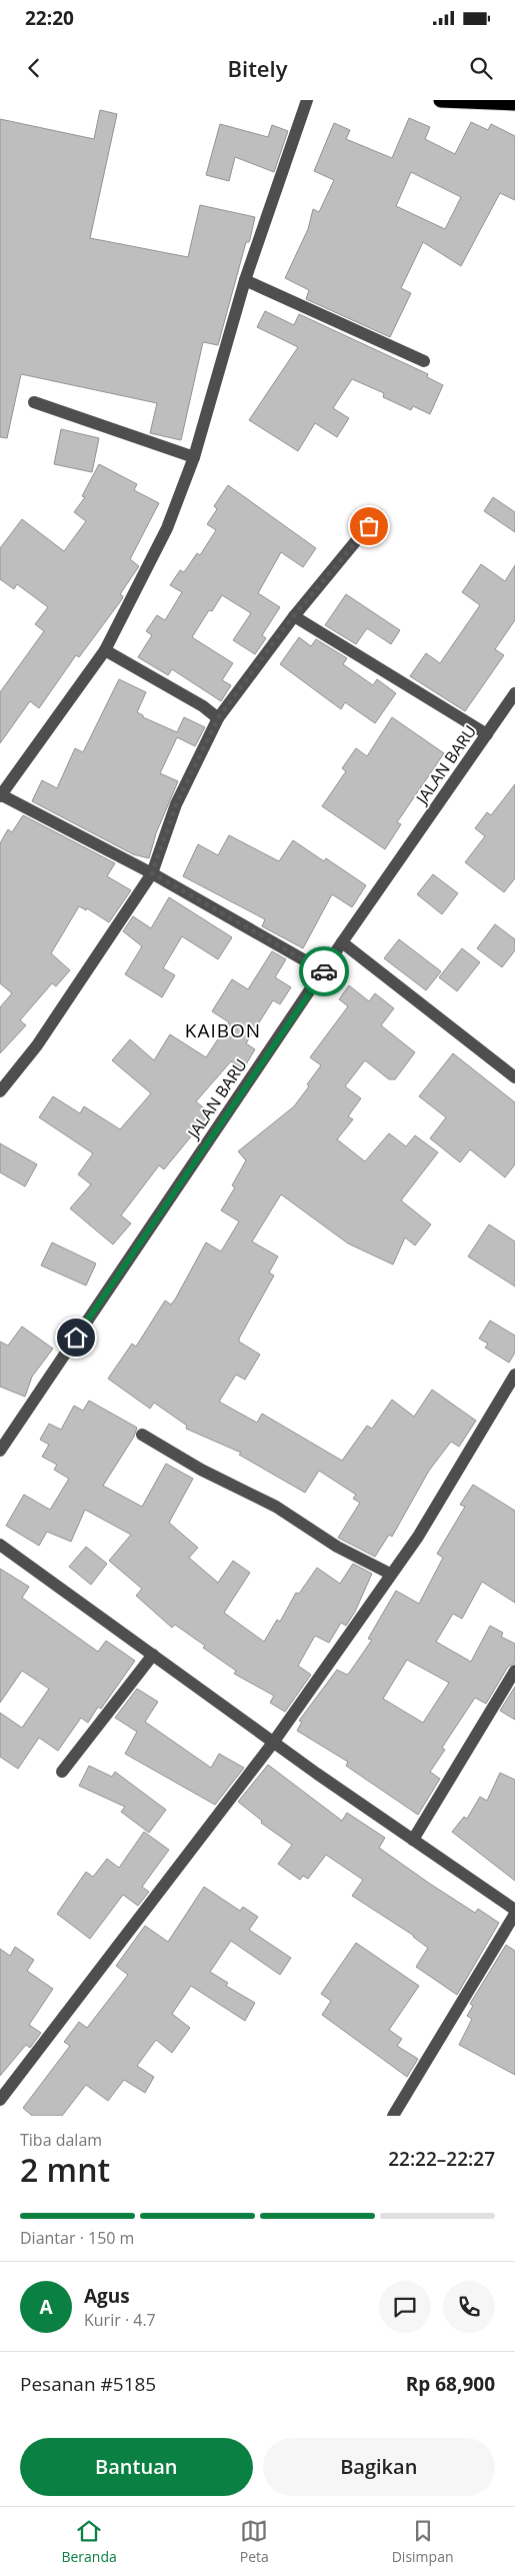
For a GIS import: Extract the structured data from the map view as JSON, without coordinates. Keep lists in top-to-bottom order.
{
  "streets": {
    "street": ["JALAN BARU"]
  },
  "districts": ["KAIBON"],
  "page": {
    "status": "22:20",
    "header": "Bitely",
    "heading": ["2 mnt", "Tiba dalam", "22:22–22:27"],
    "panel": [
      "Agus",
      "Kurir · 4.7",
      "Pesanan #5185",
      "Rp 68,900"
    ],
    "bar": "Diantar · 150 m",
    "round": "A",
    "buttons": ["Bantuan", "Bagikan"],
    "tabs": ["Beranda", "Peta", "Disimpan"]
  }
}
